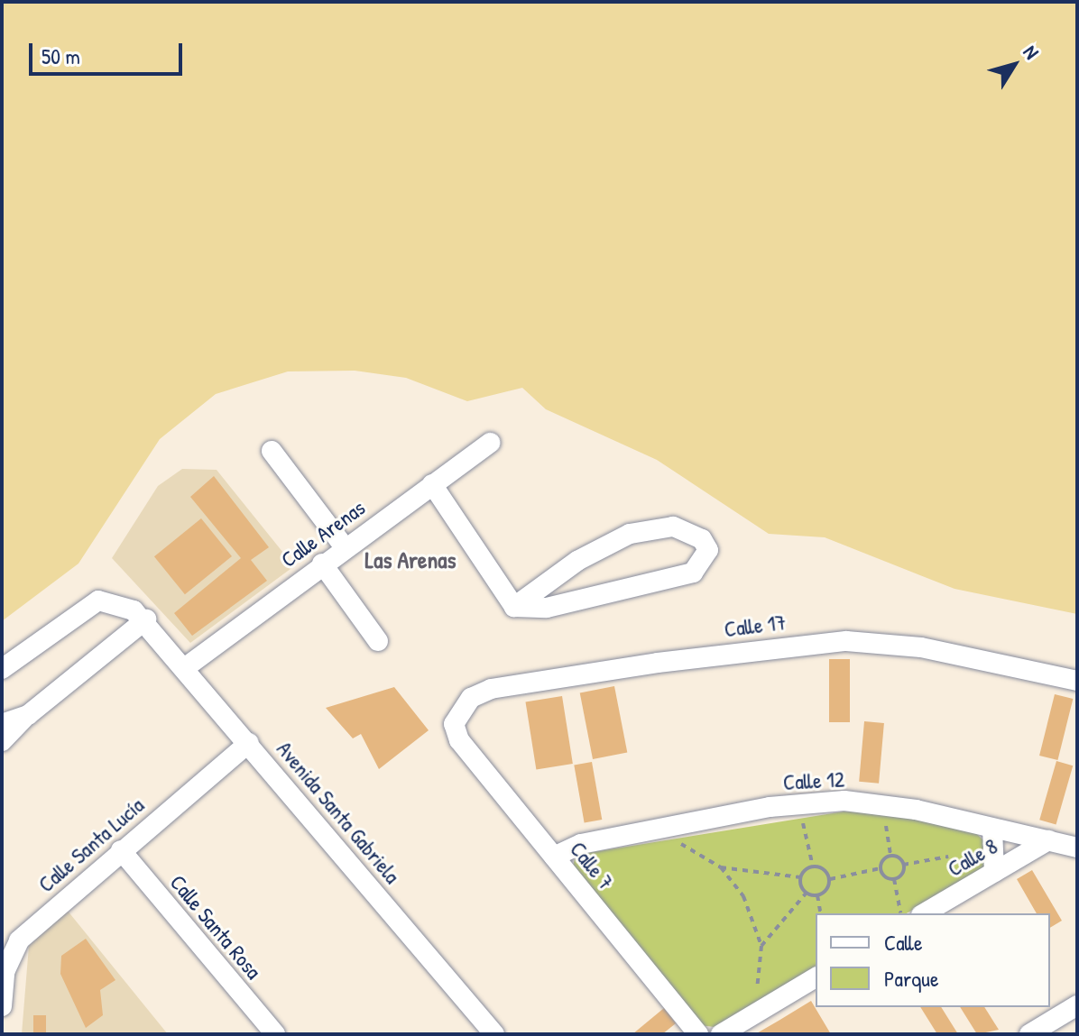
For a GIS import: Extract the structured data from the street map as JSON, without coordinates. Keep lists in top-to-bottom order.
{
  "streets": {
    "street": [
      "Calle Arenas",
      "Calle 17",
      "Calle 12",
      "Avenida Santa Gabriela",
      "Calle Santa Lucía",
      "Calle 8",
      "Calle 7",
      "Calle Santa Rosa"
    ]
  },
  "crossings": [
    ["Calle Arenas", "Avenida Santa Gabriela"],
    ["Calle 17", "Calle 7"],
    ["Calle 12", "Calle 8"],
    ["Calle 12", "Calle 7"],
    ["Avenida Santa Gabriela", "Calle Santa Lucía"],
    ["Calle Santa Lucía", "Calle Santa Rosa"]
  ],
  "districts": ["Las Arenas"],
  "legend": ["Calle", "Parque"],
  "scale_bar": "50 m",
  "north": "top right"
}
